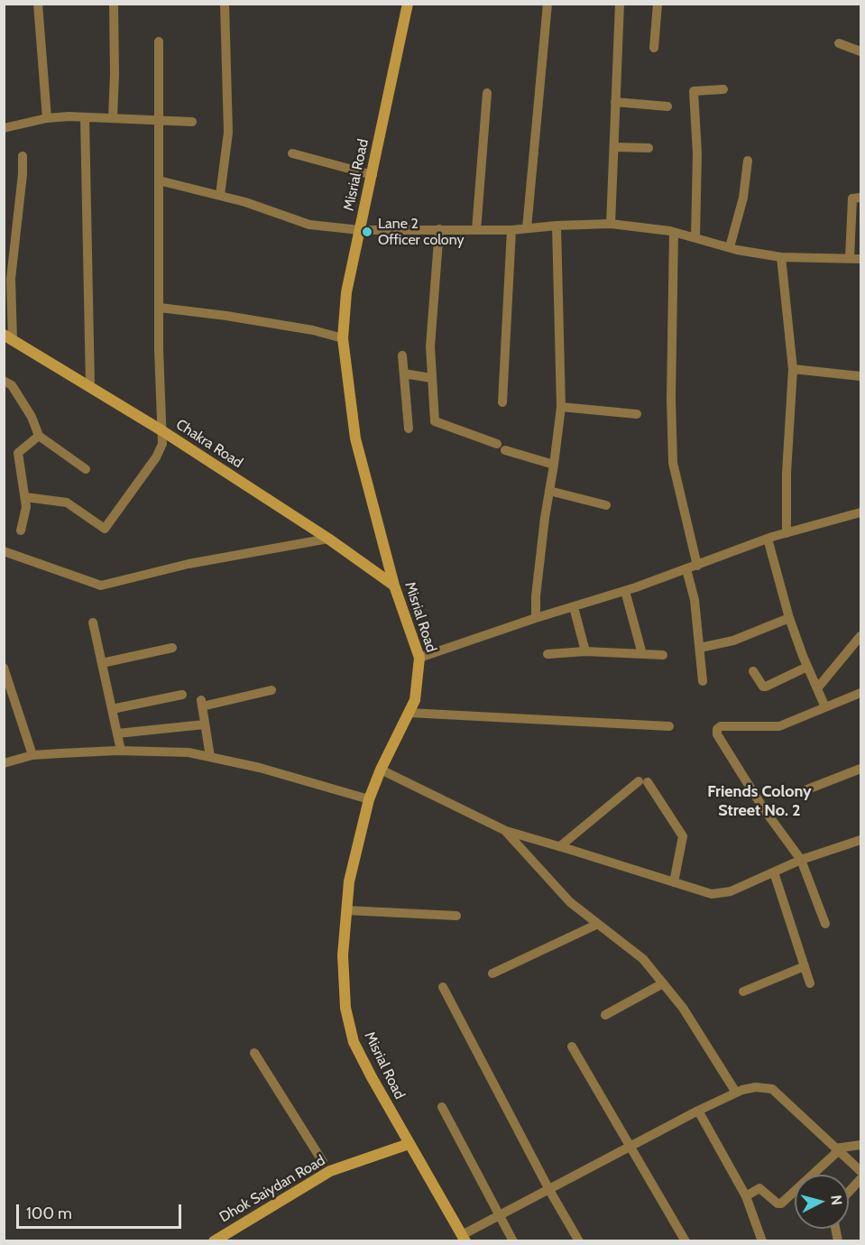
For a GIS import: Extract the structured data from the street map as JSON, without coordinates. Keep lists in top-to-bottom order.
{
  "streets": {
    "main road": ["Misrial Road", "Chakra Road", "Dhok Saiydan Road"]
  },
  "crossings": [
    ["Misrial Road", "Chakra Road"],
    ["Misrial Road", "Dhok Saiydan Road"]
  ],
  "districts": ["Friends Colony Street No. 2"],
  "places": ["Lane 2 Officer colony"],
  "scale_bar": "100 m",
  "north": "right"
}
